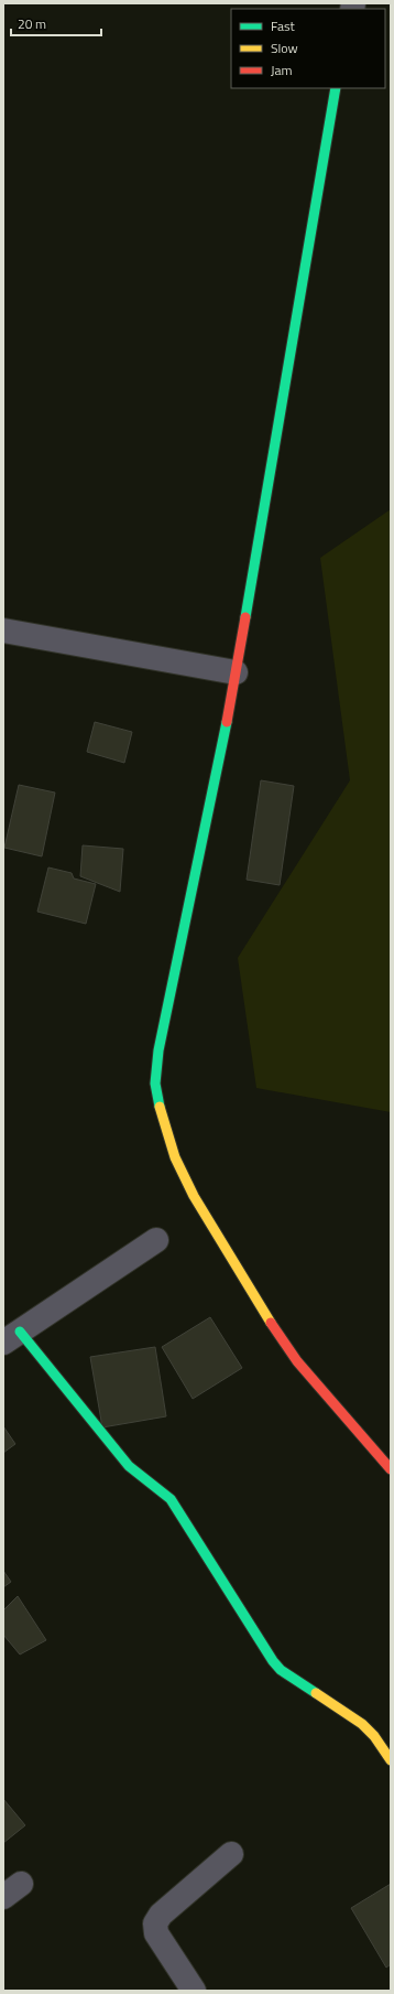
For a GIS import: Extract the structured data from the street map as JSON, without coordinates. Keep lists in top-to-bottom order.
{
  "legend": ["Fast", "Slow", "Jam"],
  "scale_bar": "20 m"
}
